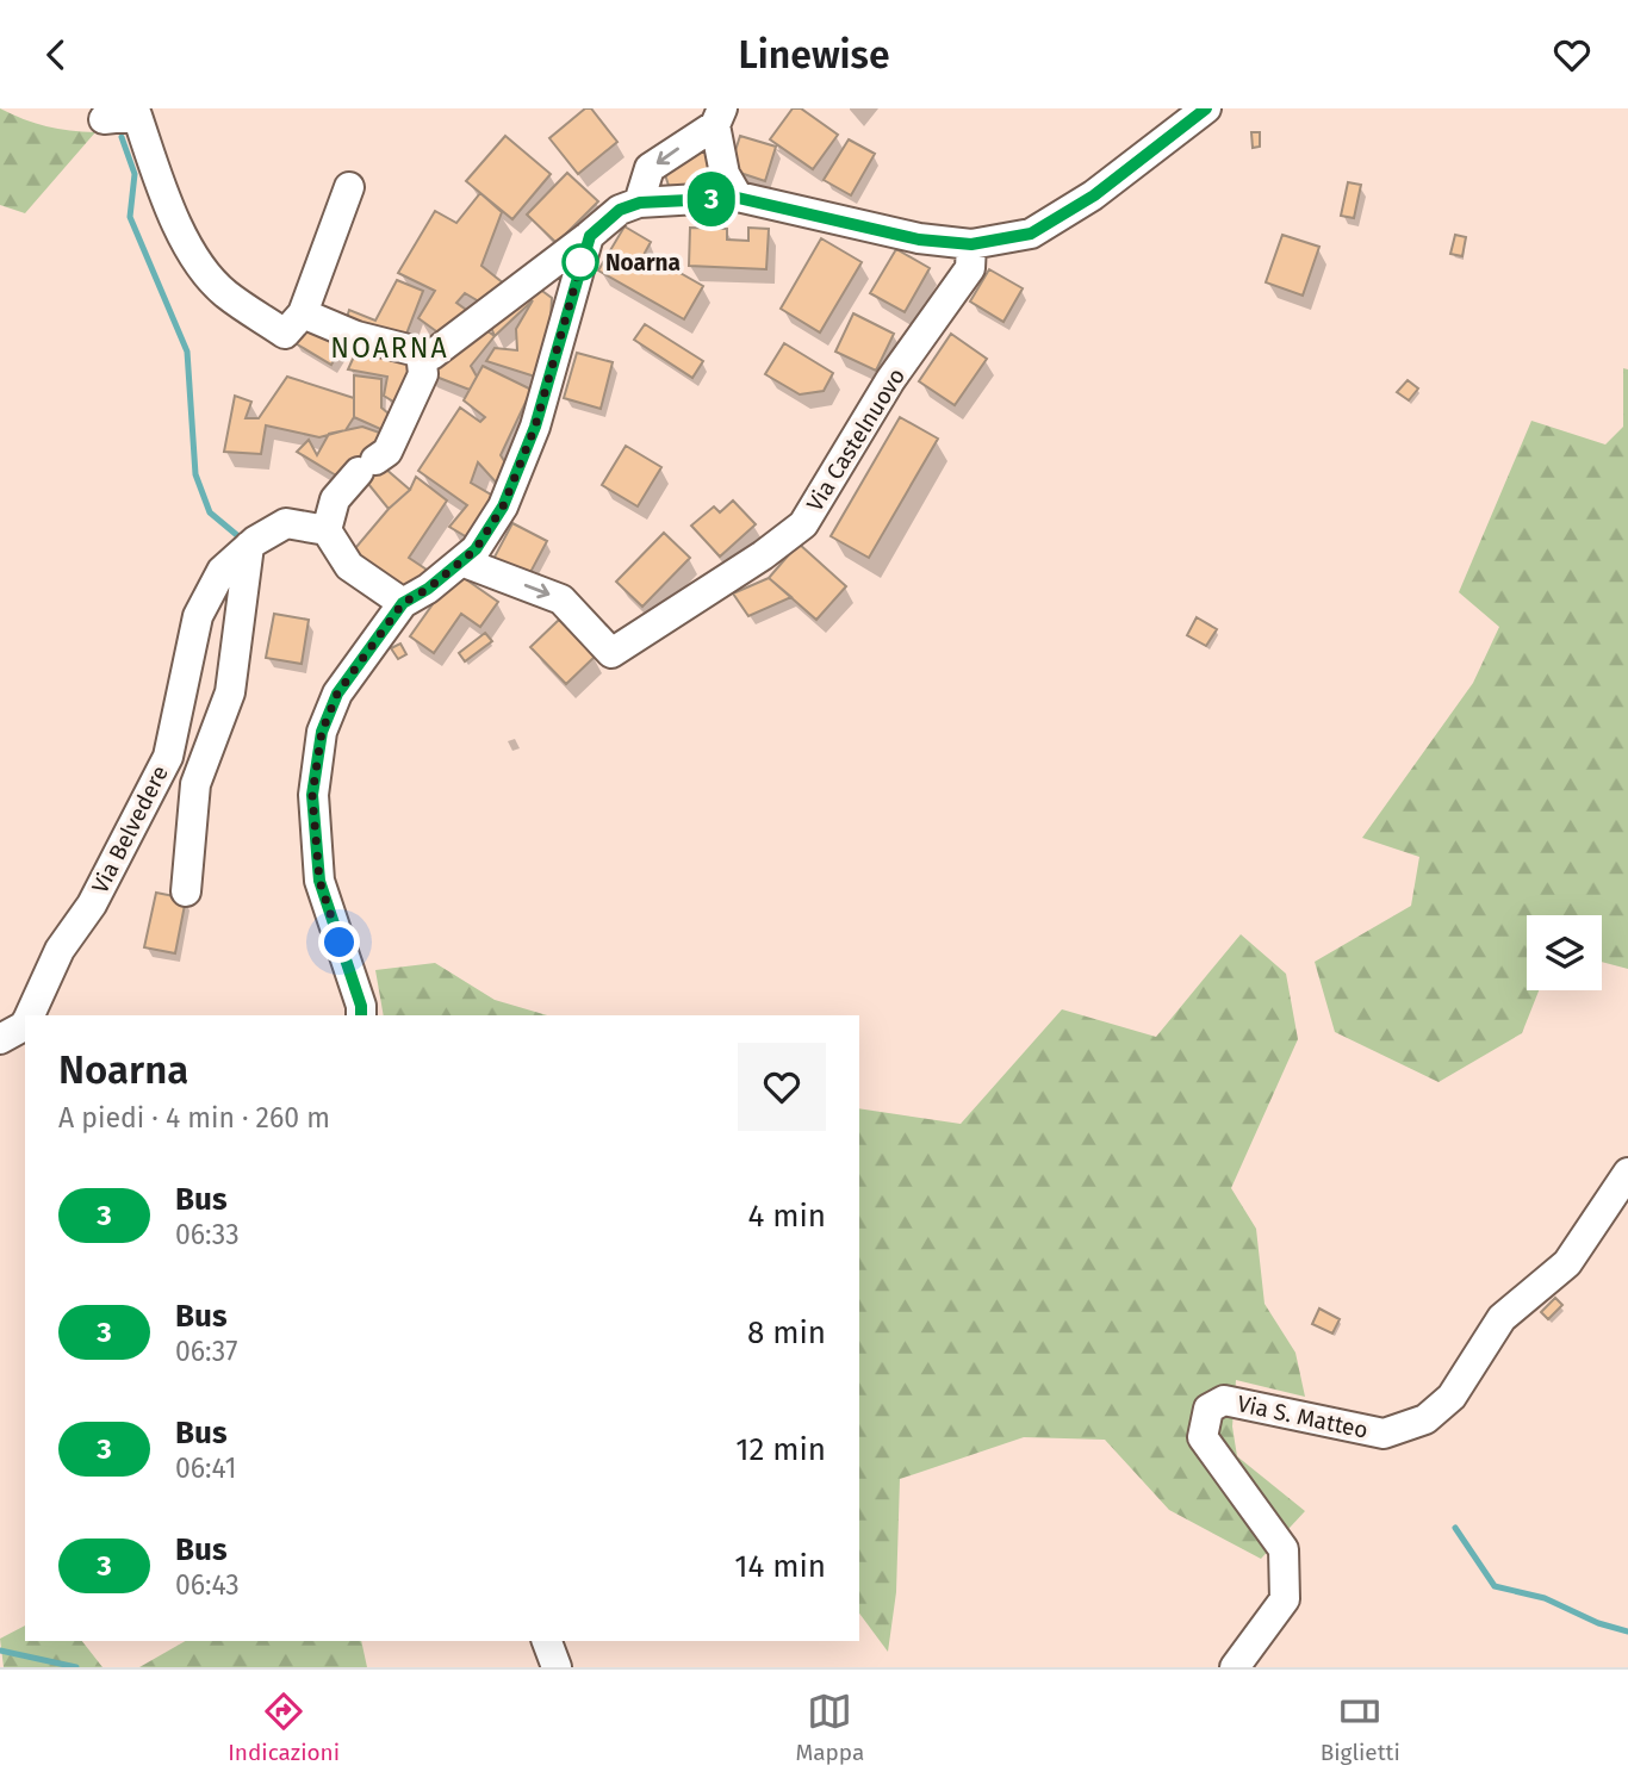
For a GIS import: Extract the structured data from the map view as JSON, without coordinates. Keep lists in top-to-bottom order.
{
  "streets": {
    "street": ["Via Castelnuovo", "Via Belvedere", "Via S. Matteo"]
  },
  "one_way": ["Via Castelnuovo"],
  "districts": ["NOARNA"],
  "places": ["Noarna"],
  "lines": ["bus line 3"],
  "page": {
    "header": "Linewise",
    "on_map": "3",
    "heading": ["Noarna", "A piedi · 4 min · 260 m"],
    "list": [
      {
        "mark": "3",
        "name": "Bus",
        "note": "06:33",
        "value": "4 min"
      },
      {
        "mark": "3",
        "name": "Bus",
        "note": "06:37",
        "value": "8 min"
      },
      {
        "mark": "3",
        "name": "Bus",
        "note": "06:41",
        "value": "12 min"
      },
      {
        "mark": "3",
        "name": "Bus",
        "note": "06:43",
        "value": "14 min"
      }
    ],
    "tabs": ["Indicazioni", "Mappa", "Biglietti"]
  }
}
